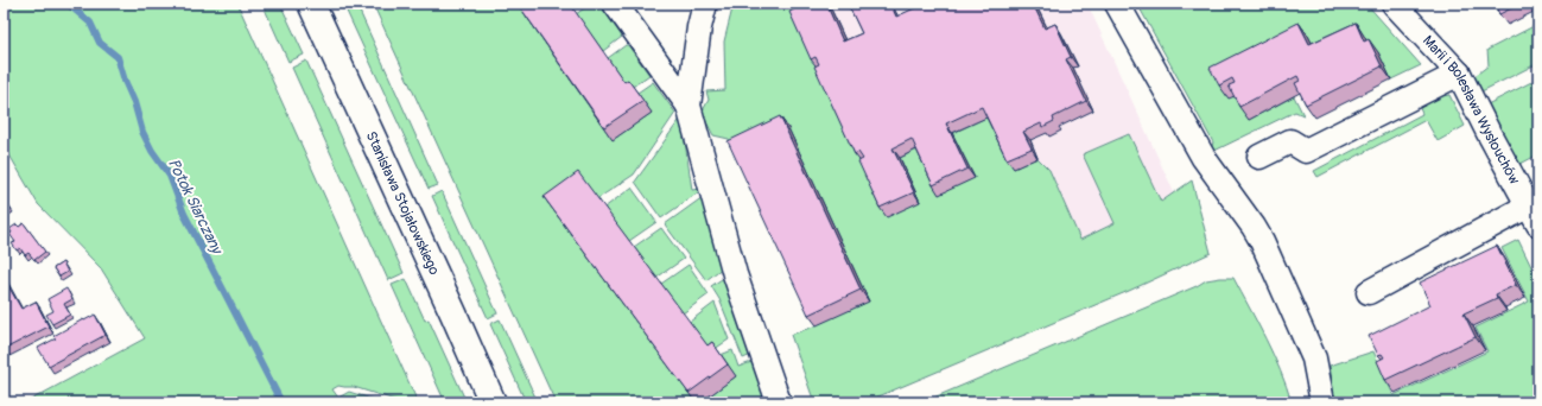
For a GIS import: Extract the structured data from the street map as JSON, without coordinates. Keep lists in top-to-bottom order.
{
  "streets": {
    "street": ["Marii i Bolesława Wysłouchów", "Stanisława Stojałowskiego"]
  },
  "water": ["Potok Siarczany"]
}
